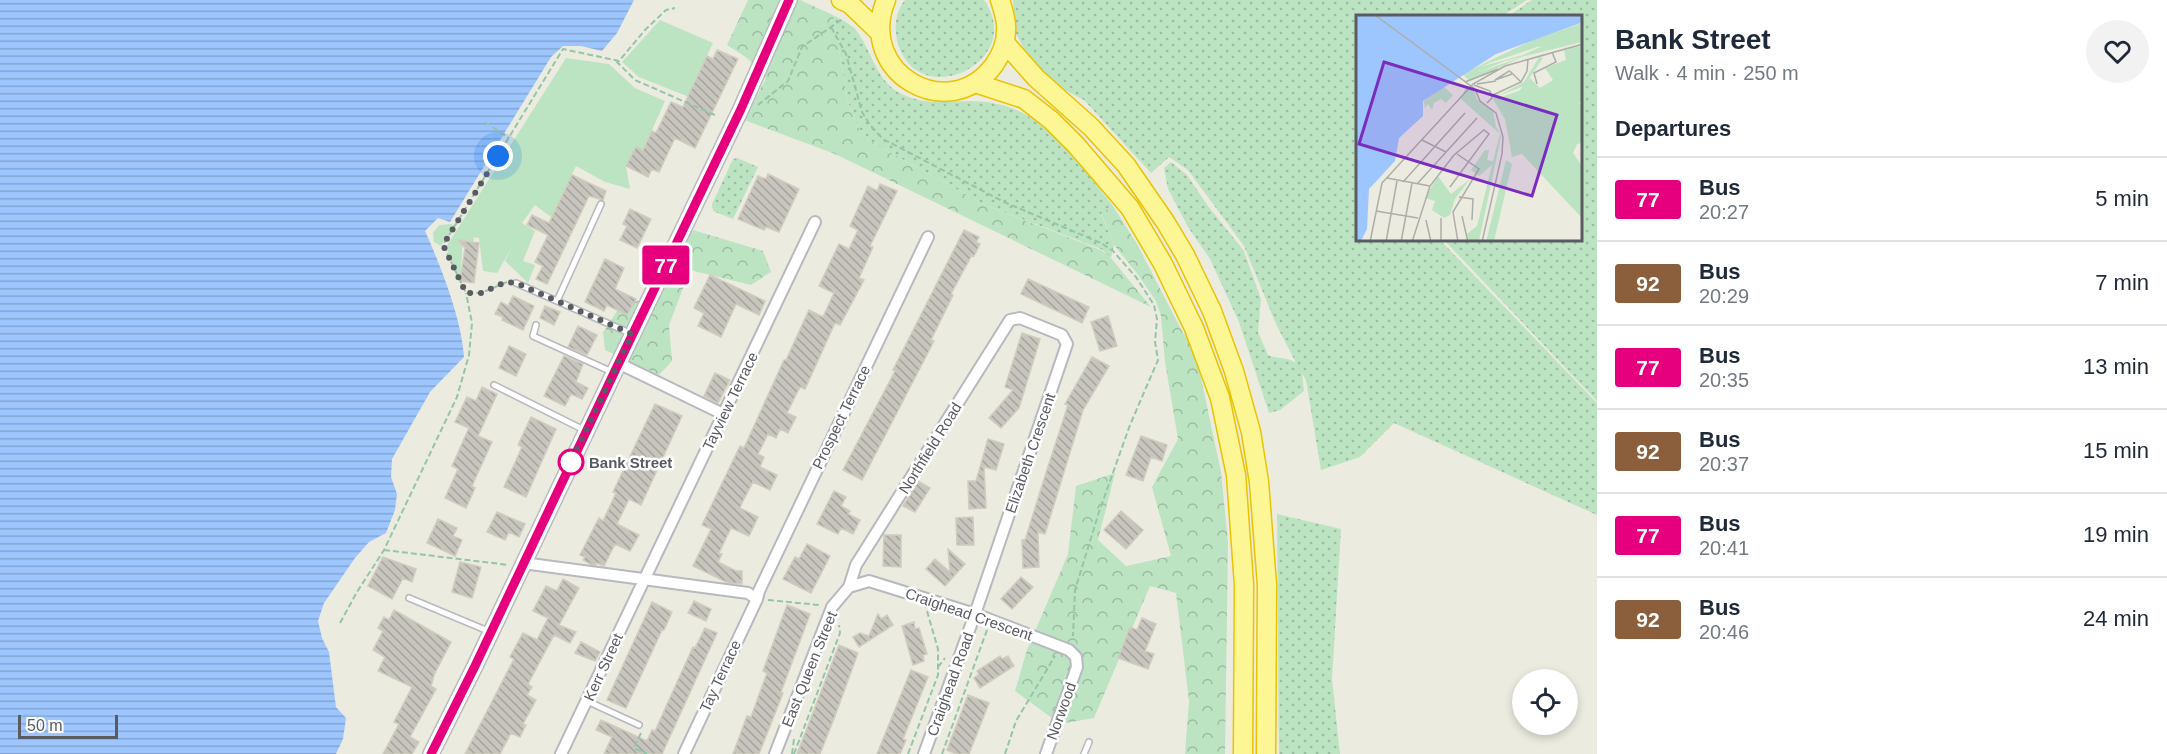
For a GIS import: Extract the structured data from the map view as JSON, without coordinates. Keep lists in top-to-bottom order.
{
  "streets": {
    "street": [
      "Tayview Terrace",
      "Prospect Terrace",
      "Northfield Road",
      "Elizabeth Crescent",
      "Craighead Crescent",
      "Kerr Street",
      "East Queen Street",
      "Tay Terrace",
      "Craighead Road",
      "Norwood"
    ]
  },
  "crossings": [
    ["Tayview Terrace", "Kerr Street"],
    ["Prospect Terrace", "Tay Terrace"],
    ["Northfield Road", "Elizabeth Crescent"],
    ["Northfield Road", "Craighead Crescent"],
    ["Northfield Road", "East Queen Street"],
    ["Elizabeth Crescent", "Craighead Crescent"],
    ["Elizabeth Crescent", "Craighead Road"],
    ["Craighead Crescent", "East Queen Street"],
    ["Craighead Crescent", "Craighead Road"],
    ["Craighead Crescent", "Norwood"]
  ],
  "places": ["Bank Street"],
  "lines": ["bus line 77"],
  "scale_bar": "50 m",
  "page": {
    "on_map": "77",
    "heading": [
      ["Bank Street", "Walk · 4 min · 250 m"],
      "Departures"
    ],
    "list": [
      {
        "mark": "77",
        "name": "Bus",
        "note": "20:27",
        "value": "5 min"
      },
      {
        "mark": "92",
        "name": "Bus",
        "note": "20:29",
        "value": "7 min"
      },
      {
        "mark": "77",
        "name": "Bus",
        "note": "20:35",
        "value": "13 min"
      },
      {
        "mark": "92",
        "name": "Bus",
        "note": "20:37",
        "value": "15 min"
      },
      {
        "mark": "77",
        "name": "Bus",
        "note": "20:41",
        "value": "19 min"
      },
      {
        "mark": "92",
        "name": "Bus",
        "note": "20:46",
        "value": "24 min"
      }
    ],
    "scale": "50 m"
  }
}
